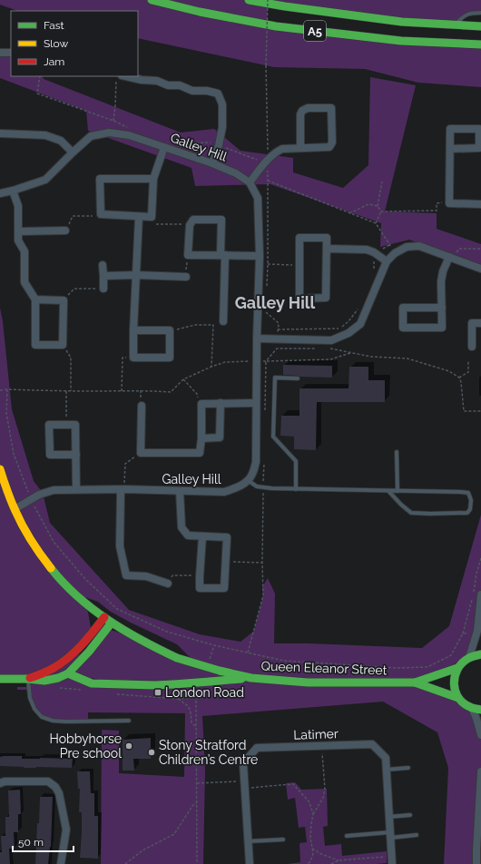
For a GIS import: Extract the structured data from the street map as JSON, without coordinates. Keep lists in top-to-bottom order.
{
  "streets": {
    "main road": ["A5", "Queen Eleanor Street"],
    "street": ["Galley Hill", "Latimer"]
  },
  "crossings": [
    ["Galley Hill", "Queen Eleanor Street"]
  ],
  "districts": ["Galley Hill"],
  "places": {
    "transit": ["London Road"],
    "other": ["Hobbyhorse Pre school", "Stony Stratford Children’s Centre"]
  },
  "legend": ["Fast", "Slow", "Jam"],
  "scale_bar": "50 m"
}
